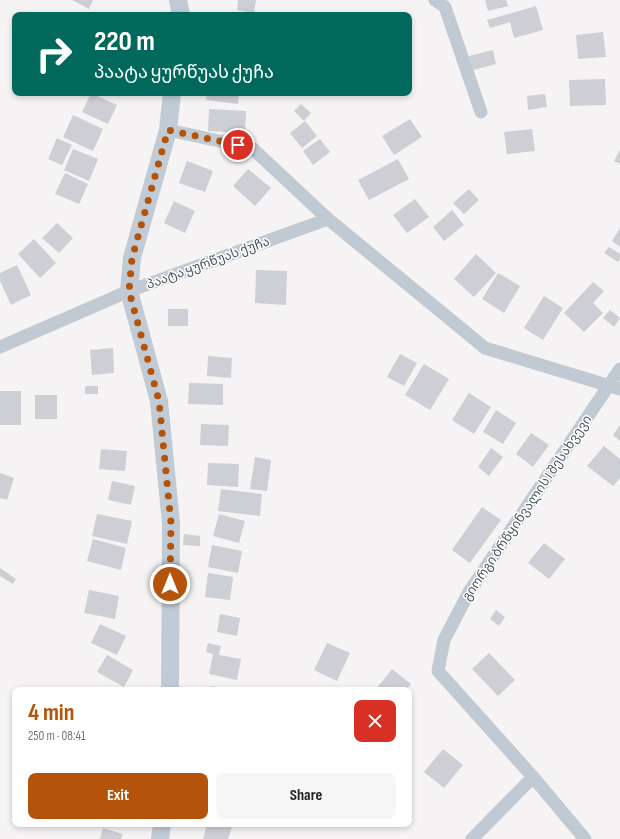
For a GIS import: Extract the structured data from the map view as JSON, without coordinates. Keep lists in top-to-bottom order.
{
  "streets": {
    "street": ["პაატა ყურწუას ქუჩა", "გიორგი ბრწყინვალის I შესახვევი"]
  },
  "page": {
    "turn": ["220 m", "პაატა ყურწუას ქუჩა"],
    "heading": ["4 min", "250 m · 08:41"],
    "buttons": ["Exit", "Share"]
  }
}
